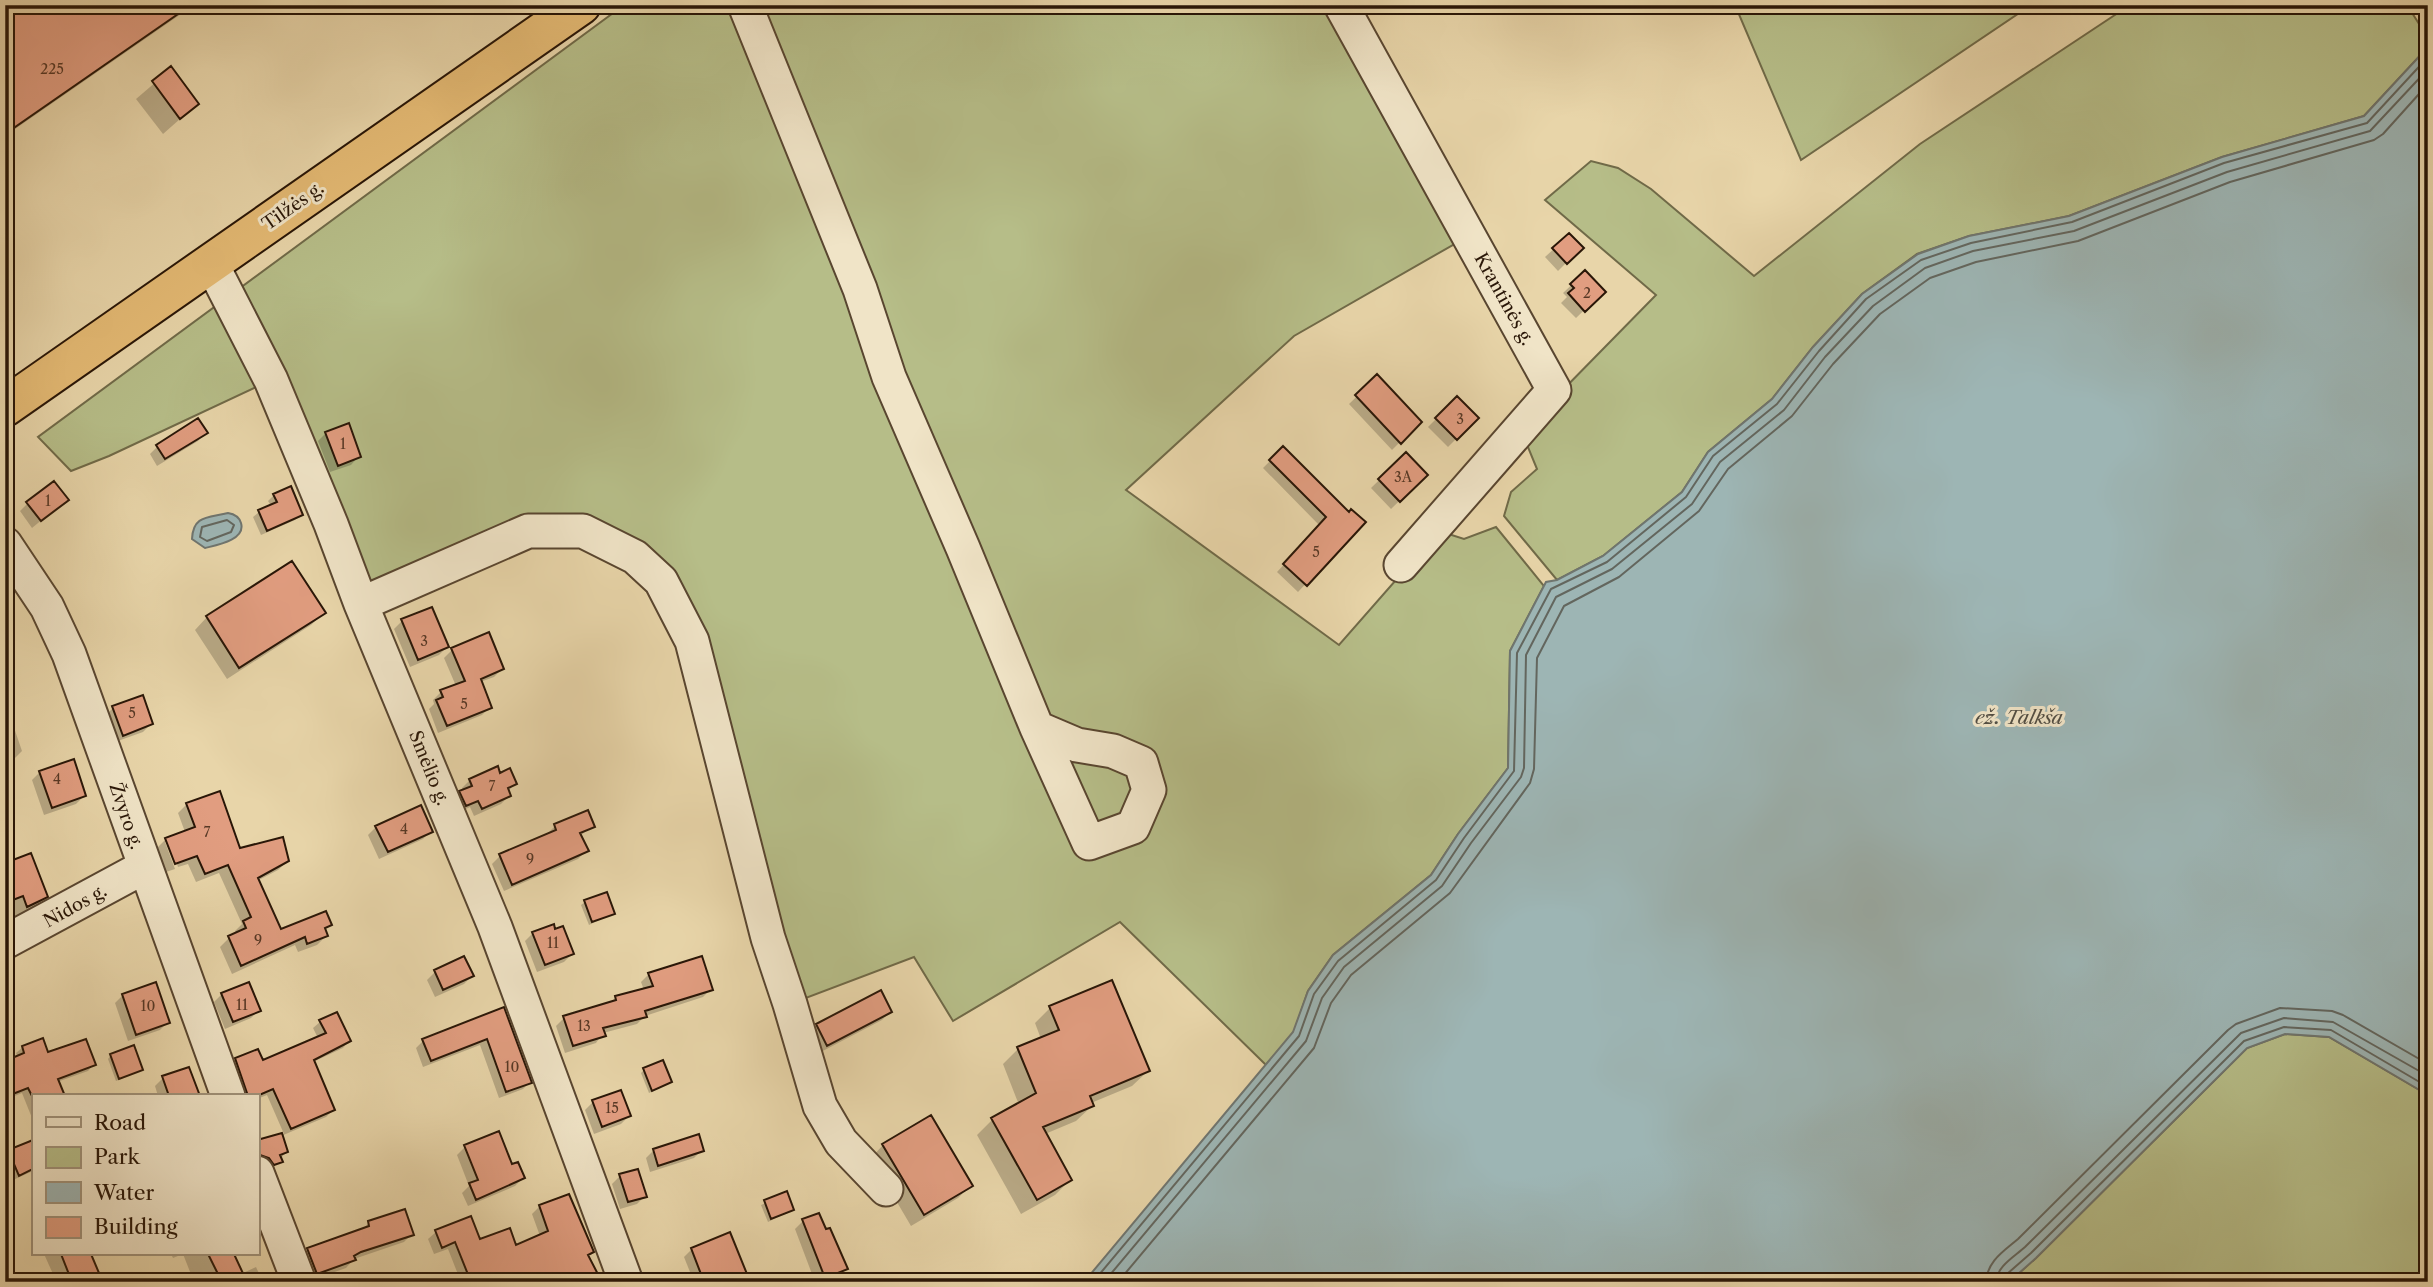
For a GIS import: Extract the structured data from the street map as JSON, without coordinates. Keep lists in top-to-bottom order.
{
  "streets": {
    "highway": ["Tilžės g."],
    "street": [
      "Krantinės g.",
      "Smėlio g.",
      "Žvyro g.",
      "Nidos g."
    ]
  },
  "crossings": [
    ["Tilžės g.", "Smėlio g."],
    ["Žvyro g.", "Nidos g."]
  ],
  "water": ["ež. Talkša"],
  "house_numbers": [
    "225",
    "2",
    "3",
    "1",
    "3A",
    "1",
    "5",
    "3",
    "5",
    "5",
    "4",
    "7",
    "4",
    "7",
    "9",
    "9",
    "11",
    "11",
    "10",
    "13",
    "10",
    "15"
  ],
  "legend": [
    "Road",
    "Park",
    "Water",
    "Building"
  ]
}
